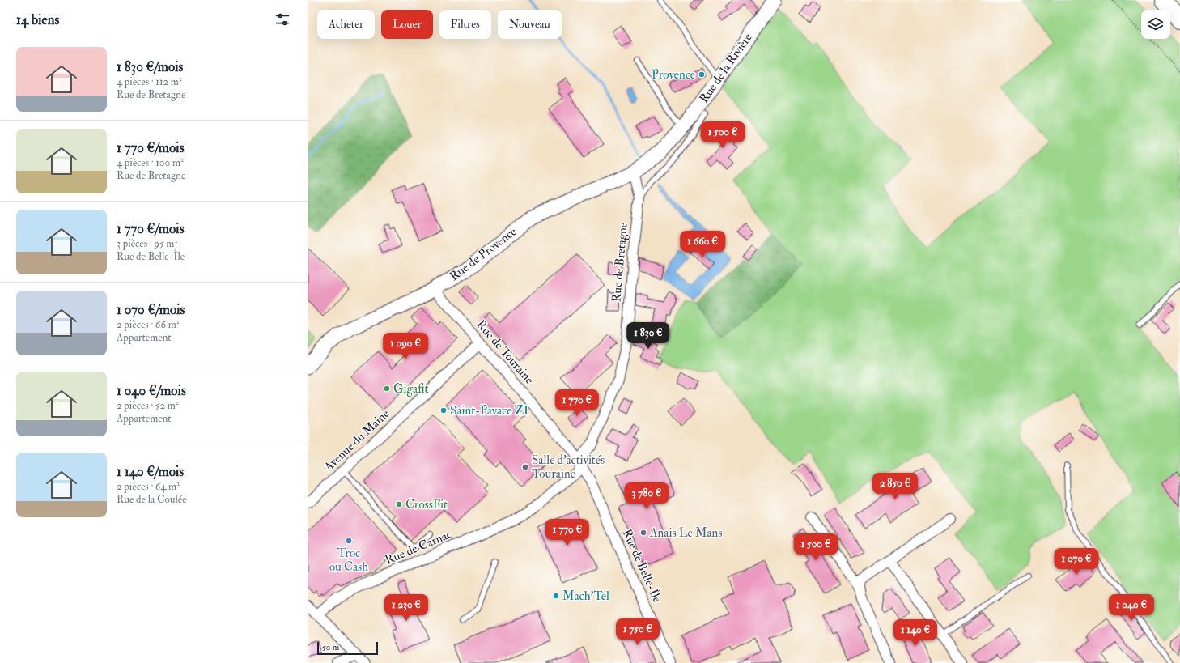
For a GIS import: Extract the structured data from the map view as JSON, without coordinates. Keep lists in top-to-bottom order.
{
  "streets": {
    "street": [
      "Rue de la Rivière",
      "Rue de Provence",
      "Rue de Bretagne",
      "Rue de Touraine",
      "Avenue du Maine",
      "Rue de Carnac",
      "Rue de Belle-Île"
    ]
  },
  "crossings": [
    ["Rue de la Rivière", "Rue de Provence"],
    ["Rue de la Rivière", "Rue de Bretagne"],
    ["Rue de Provence", "Rue de Bretagne"],
    ["Rue de Provence", "Rue de Touraine"],
    ["Rue de Bretagne", "Rue de Touraine"],
    ["Rue de Bretagne", "Rue de Carnac"],
    ["Rue de Bretagne", "Rue de Belle-Île"],
    ["Rue de Touraine", "Avenue du Maine"],
    ["Rue de Touraine", "Rue de Carnac"],
    ["Rue de Touraine", "Rue de Belle-Île"],
    ["Rue de Carnac", "Rue de Belle-Île"]
  ],
  "places": [
    "Provence",
    "Gigafit",
    "Saint-Pavace ZI",
    "Salle d'activités Touraine",
    "CrossFit",
    "Anais Le Mans",
    "Troc ou Cash",
    "Mach’Tel"
  ],
  "scale_bar": "50 m",
  "page": {
    "heading": "14 biens",
    "chip": [
      "Acheter",
      "Louer",
      "Filtres",
      "Nouveau"
    ],
    "list": [
      {
        "name": "1 830 €/mois",
        "note": "4 pièces · 112 m² · Rue de Bretagne"
      },
      {
        "name": "1 770 €/mois",
        "note": "4 pièces · 100 m² · Rue de Bretagne"
      },
      {
        "name": "1 770 €/mois",
        "note": "3 pièces · 95 m² · Rue de Belle-Île"
      },
      {
        "name": "1 070 €/mois",
        "note": "2 pièces · 66 m² · Appartement"
      },
      {
        "name": "1 040 €/mois",
        "note": "2 pièces · 52 m² · Appartement"
      },
      {
        "name": "1 140 €/mois",
        "note": "2 pièces · 64 m² · Rue de la Coulée"
      }
    ],
    "price": [
      "1 500 €",
      "1 660 €",
      "1 830 €",
      "1 090 €",
      "1 770 €",
      "2 850 €",
      "3 780 €",
      "1 770 €",
      "1 500 €",
      "1 070 €",
      "1 230 €",
      "1 040 €",
      "1 750 €",
      "1 140 €"
    ],
    "scale": "50 m"
  }
}
